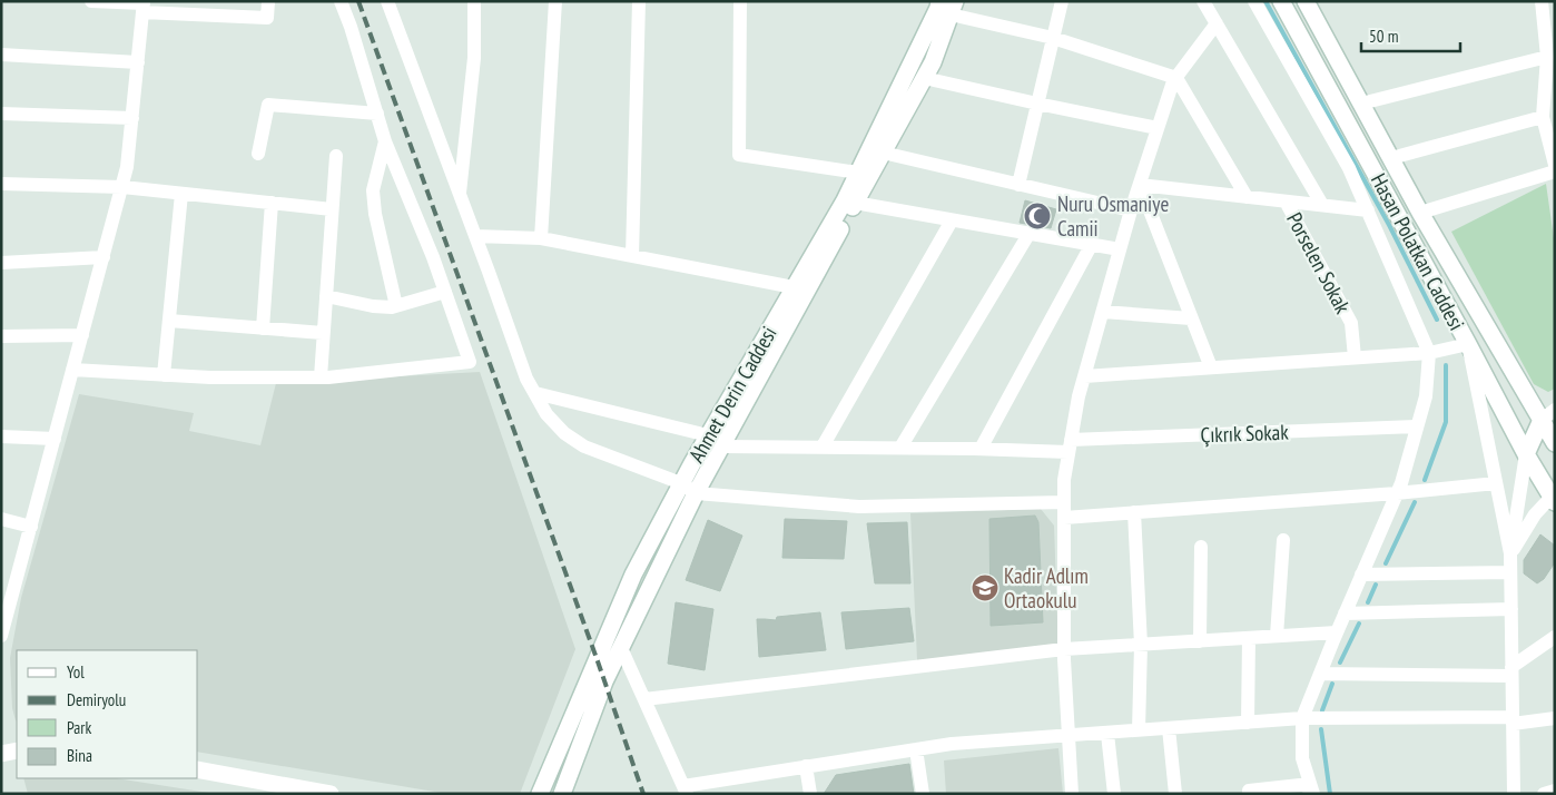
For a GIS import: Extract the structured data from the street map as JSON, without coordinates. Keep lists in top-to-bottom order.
{
  "streets": {
    "main road": ["Hasan Polatkan Caddesi", "Ahmet Derin Caddesi"],
    "street": ["Porselen Sokak", "Çıkrık Sokak"]
  },
  "crossings": [
    ["Ahmet Derin Caddesi", "Çıkrık Sokak"]
  ],
  "places": {
    "mosque": ["Nuru Osmaniye Camii"],
    "school or university": ["Kadir Adlım Ortaokulu"]
  },
  "legend": [
    "Yol",
    "Demiryolu",
    "Park",
    "Bina"
  ],
  "scale_bar": "50 m"
}
